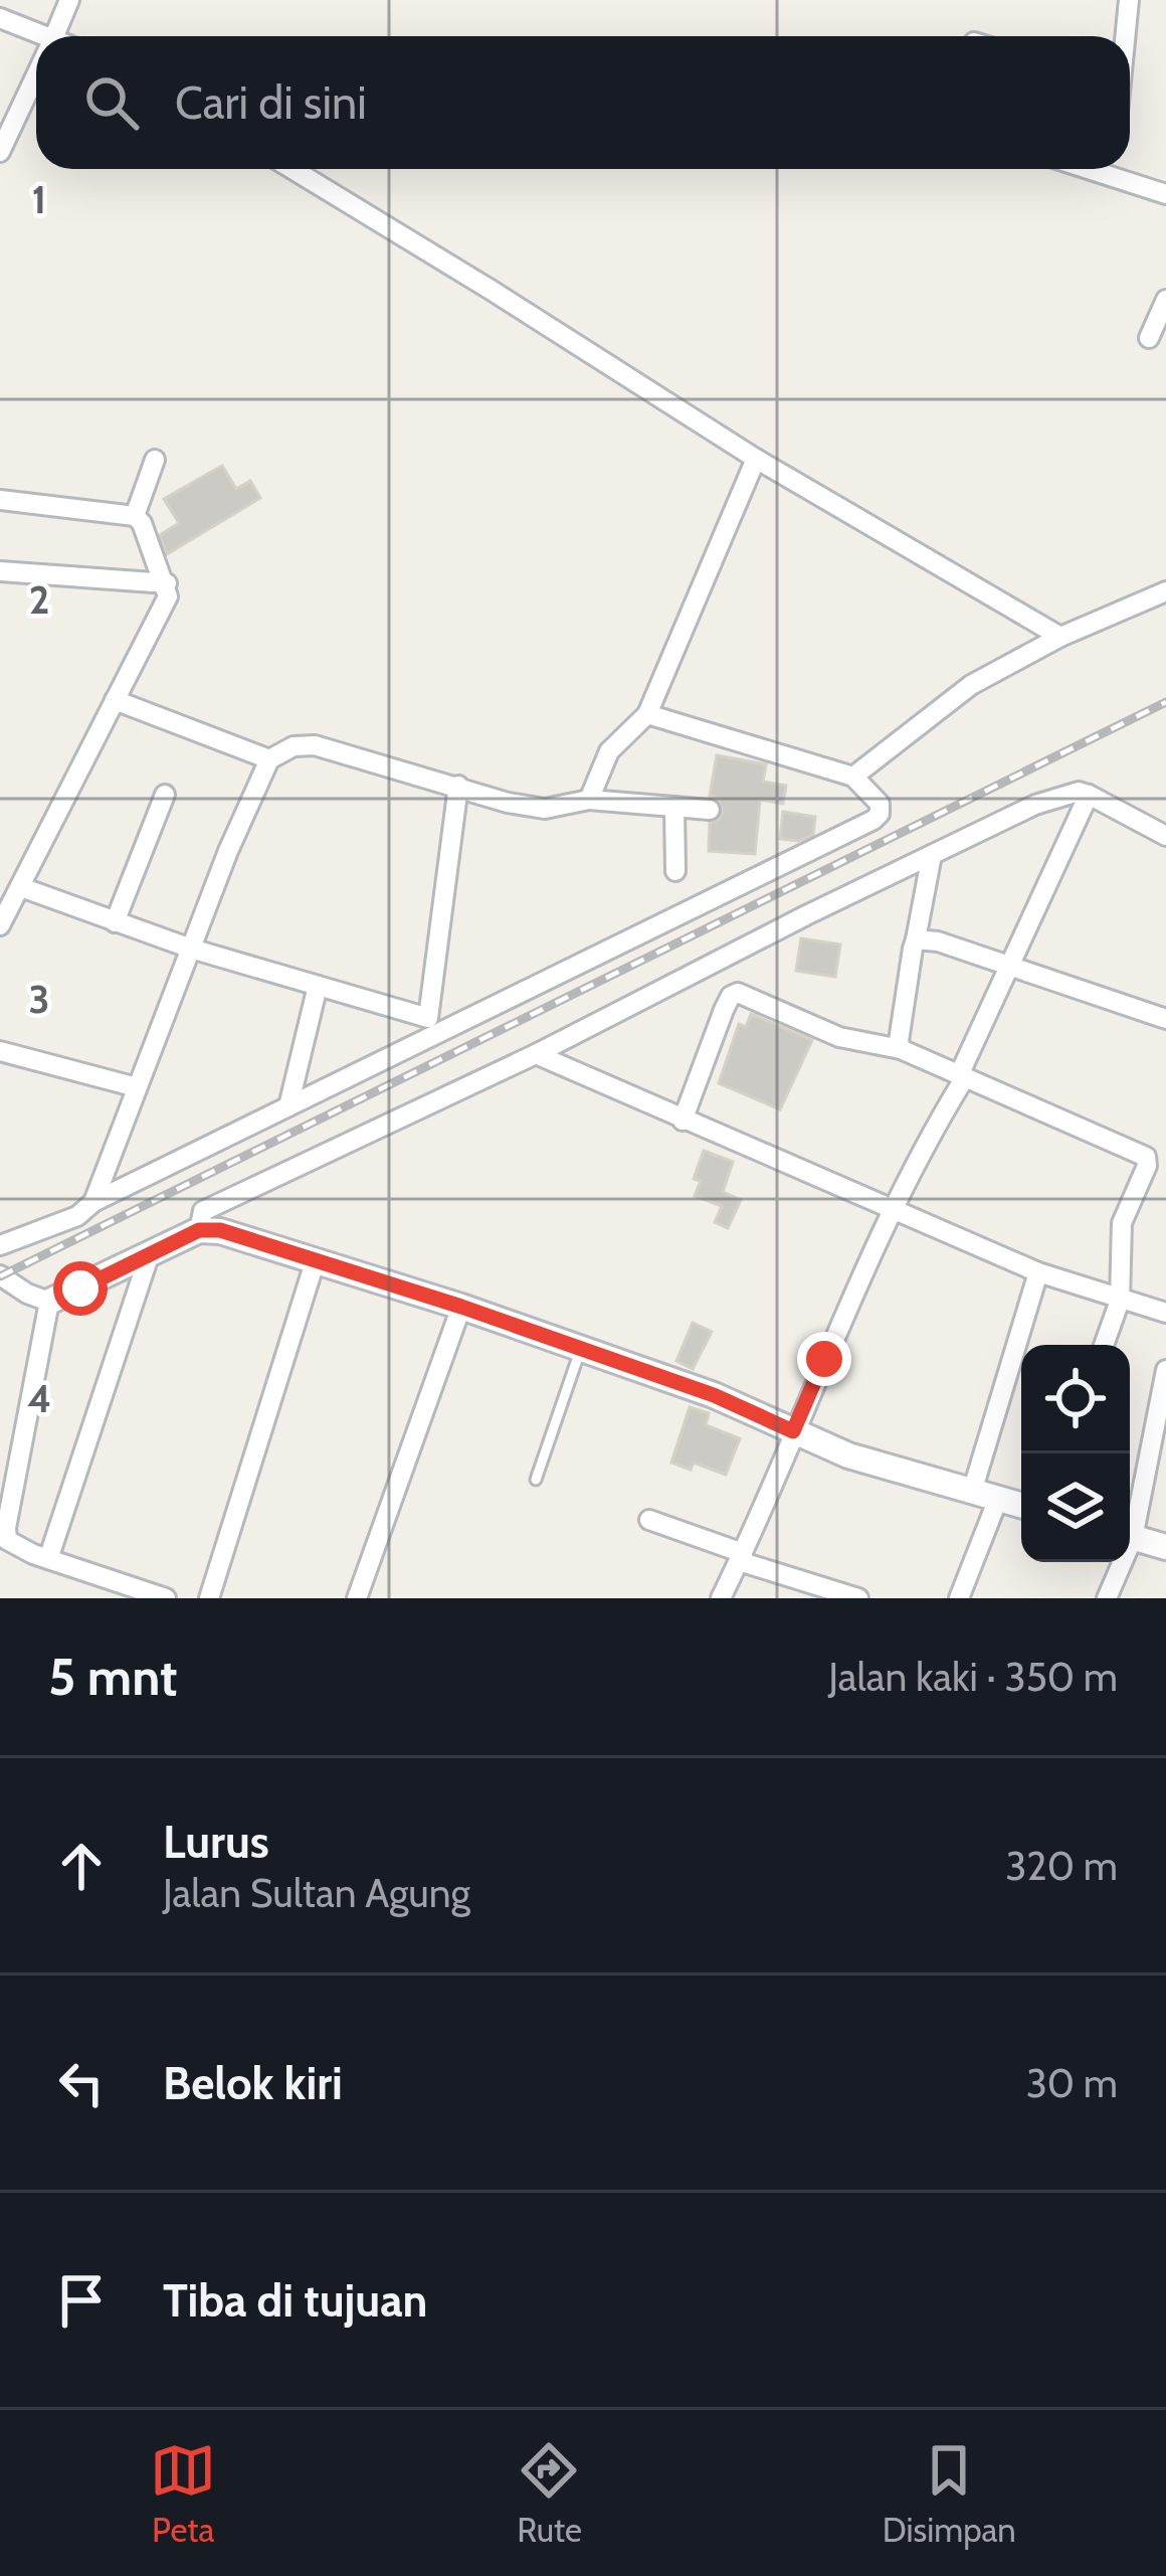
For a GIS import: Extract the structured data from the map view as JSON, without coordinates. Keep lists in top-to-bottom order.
{
  "page": {
    "search": "Cari di sini",
    "heading": ["5 mnt", "Jalan kaki · 350 m"],
    "list": [
      ["Lurus", "Jalan Sultan Agung", "320 m"],
      ["Belok kiri", "30 m"],
      "Tiba di tujuan"
    ],
    "nav": ["Peta", "Rute", "Disimpan"]
  },
  "grid": {
    "rows": [
      "1",
      "2",
      "3",
      "4"
    ]
  }
}
